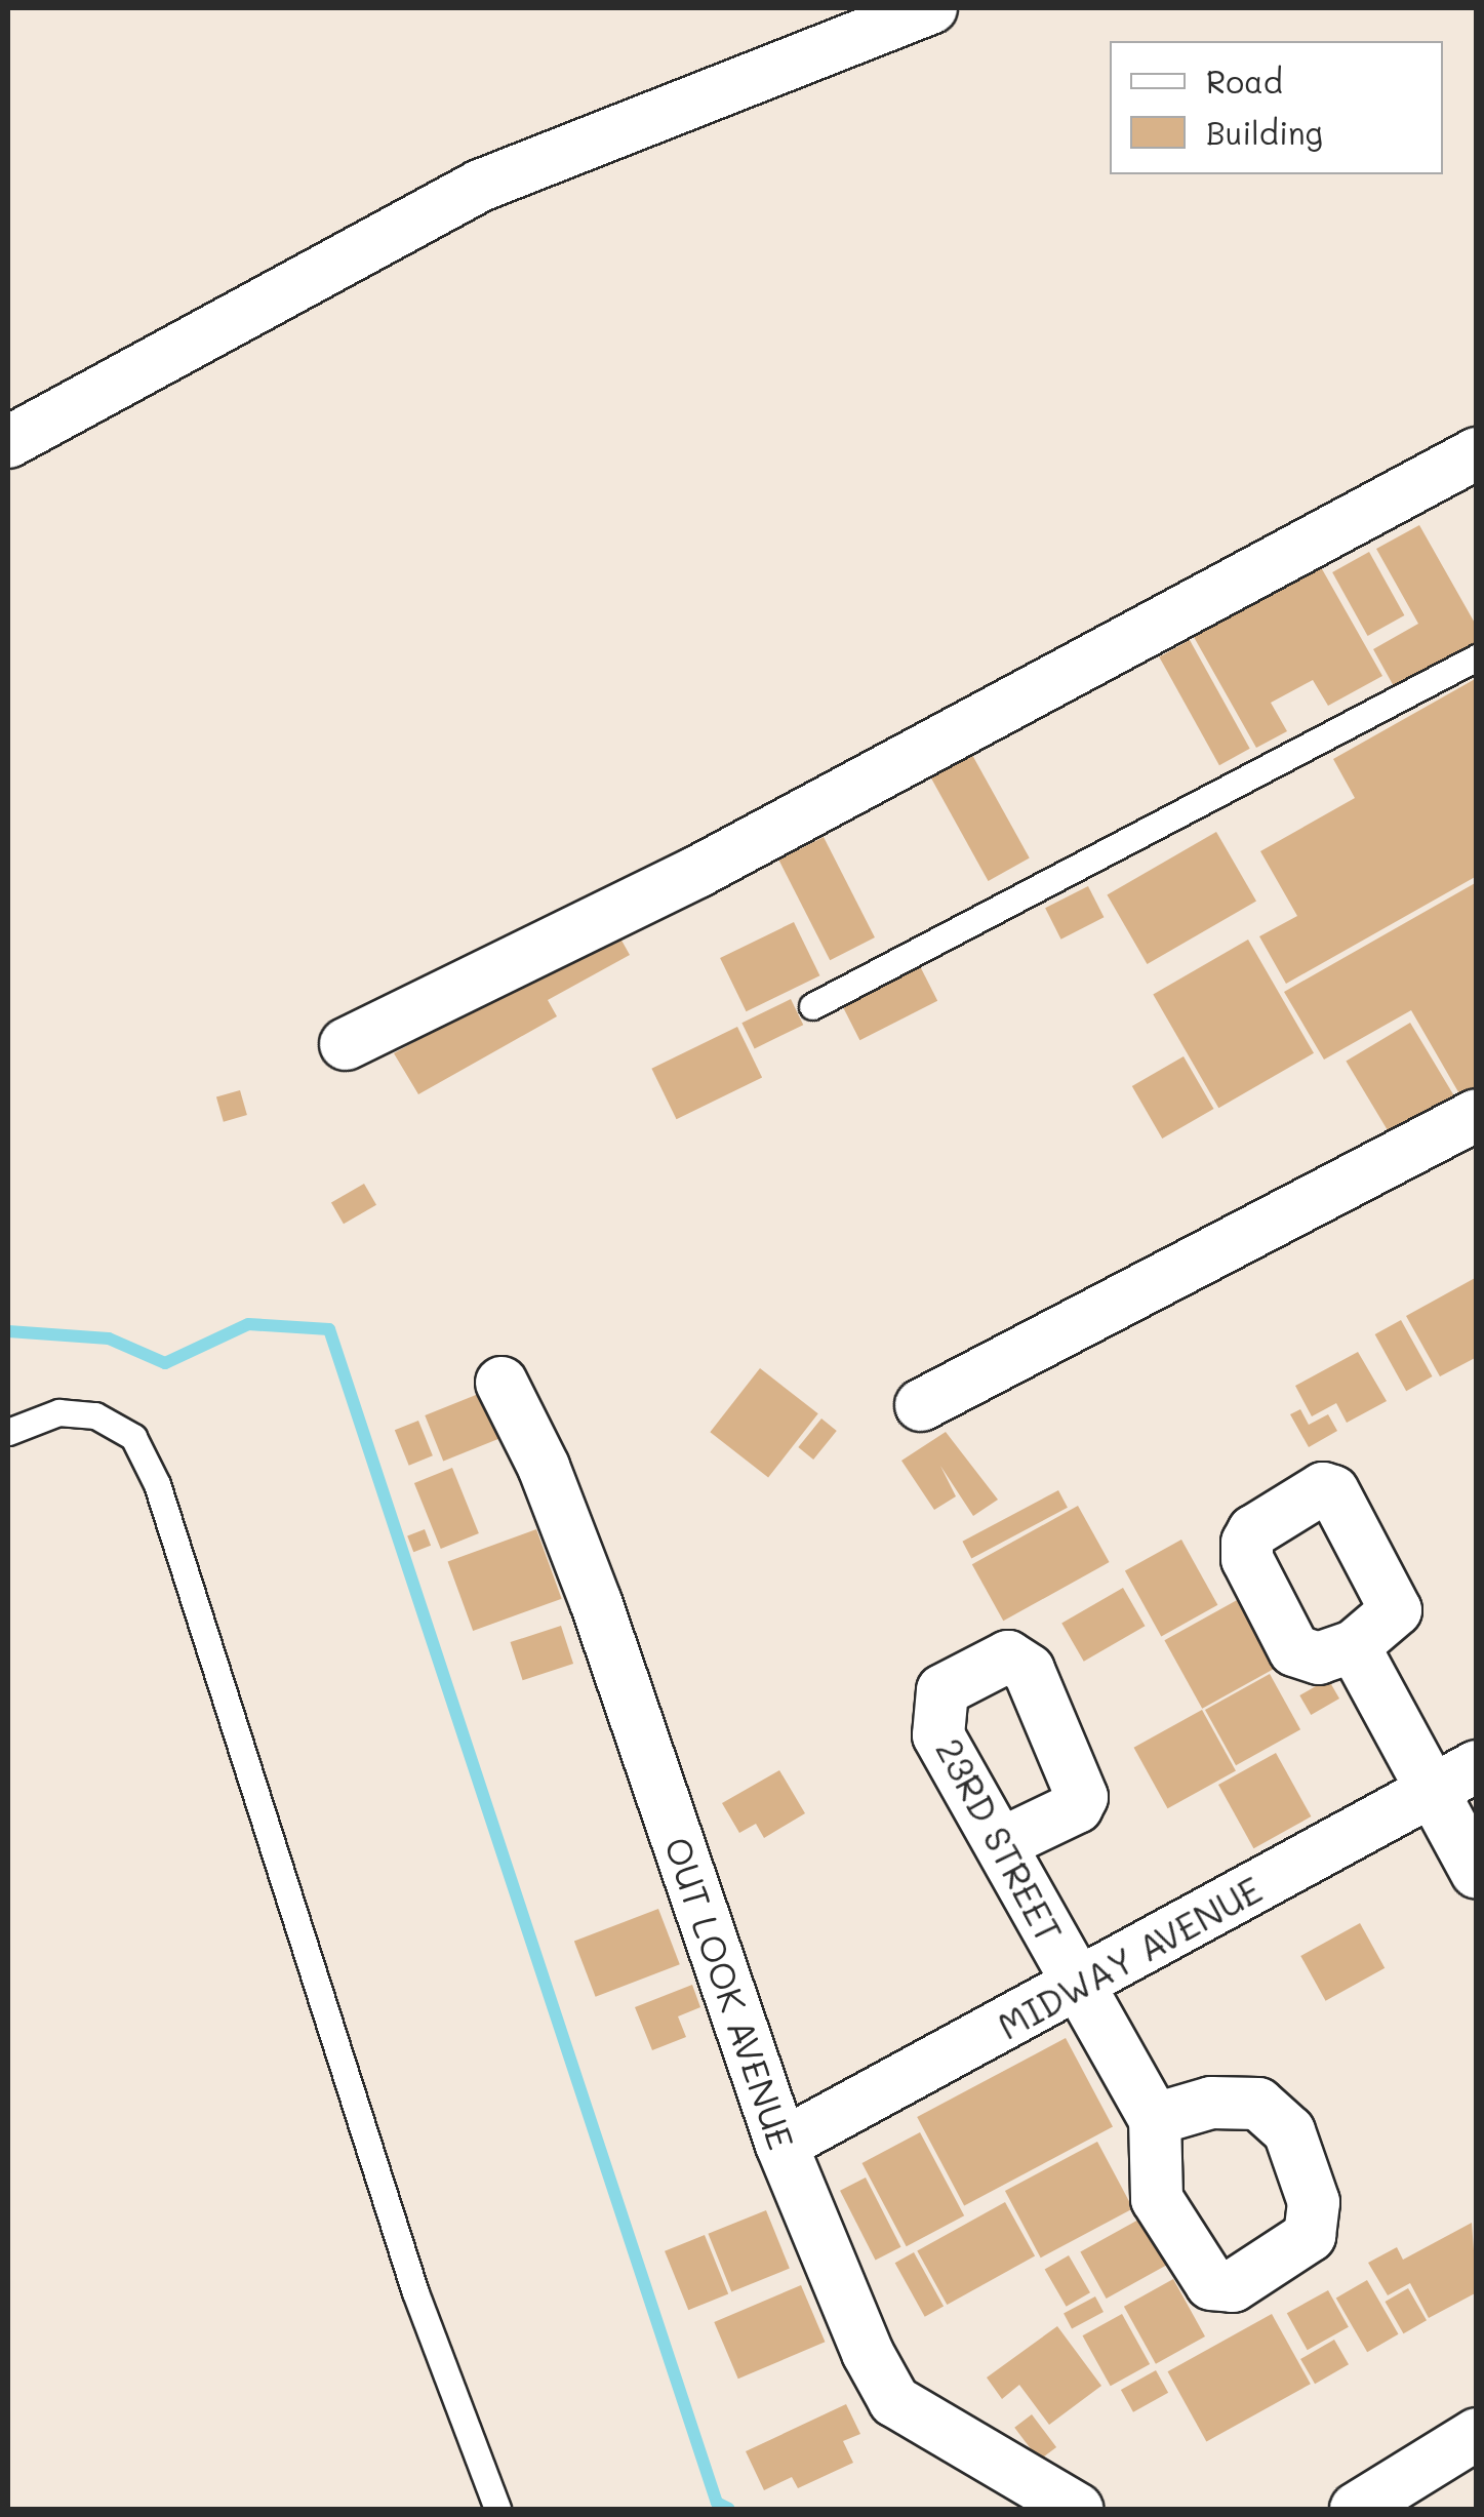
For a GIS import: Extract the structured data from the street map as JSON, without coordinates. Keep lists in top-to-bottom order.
{
  "streets": {
    "street": ["23RD STREET", "MIDWAY AVENUE", "OUT LOOK AVENUE"]
  },
  "crossings": [
    ["23RD STREET", "MIDWAY AVENUE"],
    ["MIDWAY AVENUE", "OUT LOOK AVENUE"]
  ],
  "legend": ["Road", "Building"]
}
